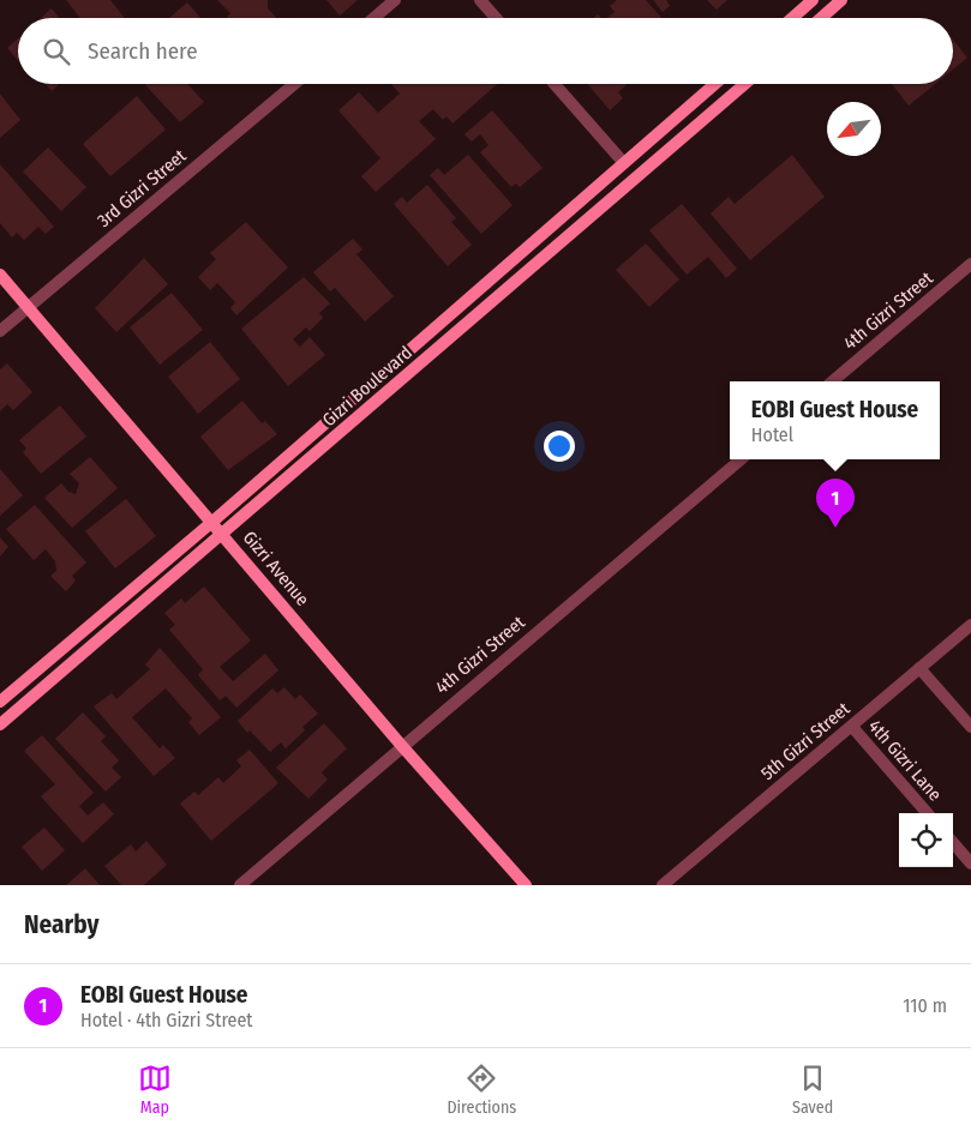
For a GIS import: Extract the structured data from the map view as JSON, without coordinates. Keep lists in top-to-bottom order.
{
  "streets": {
    "main road": ["Gizri Boulevard", "Gizri Avenue"],
    "street": [
      "3rd Gizri Street",
      "4th Gizri Street",
      "5th Gizri Street",
      "4th Gizri Lane"
    ]
  },
  "crossings": [
    ["3rd Gizri Street", "Gizri Avenue"],
    ["4th Gizri Street", "Gizri Avenue"],
    ["Gizri Boulevard", "Gizri Avenue"],
    ["5th Gizri Street", "4th Gizri Lane"]
  ],
  "north": "bottom left",
  "page": {
    "search": "Search here",
    "popup": ["EOBI Guest House", "Hotel"],
    "pins": "1",
    "heading": "Nearby",
    "list": [
      {
        "mark": "1",
        "name": "EOBI Guest House",
        "note": "Hotel · 4th Gizri Street",
        "value": "110 m"
      }
    ],
    "nav": ["Map", "Directions", "Saved"]
  }
}
